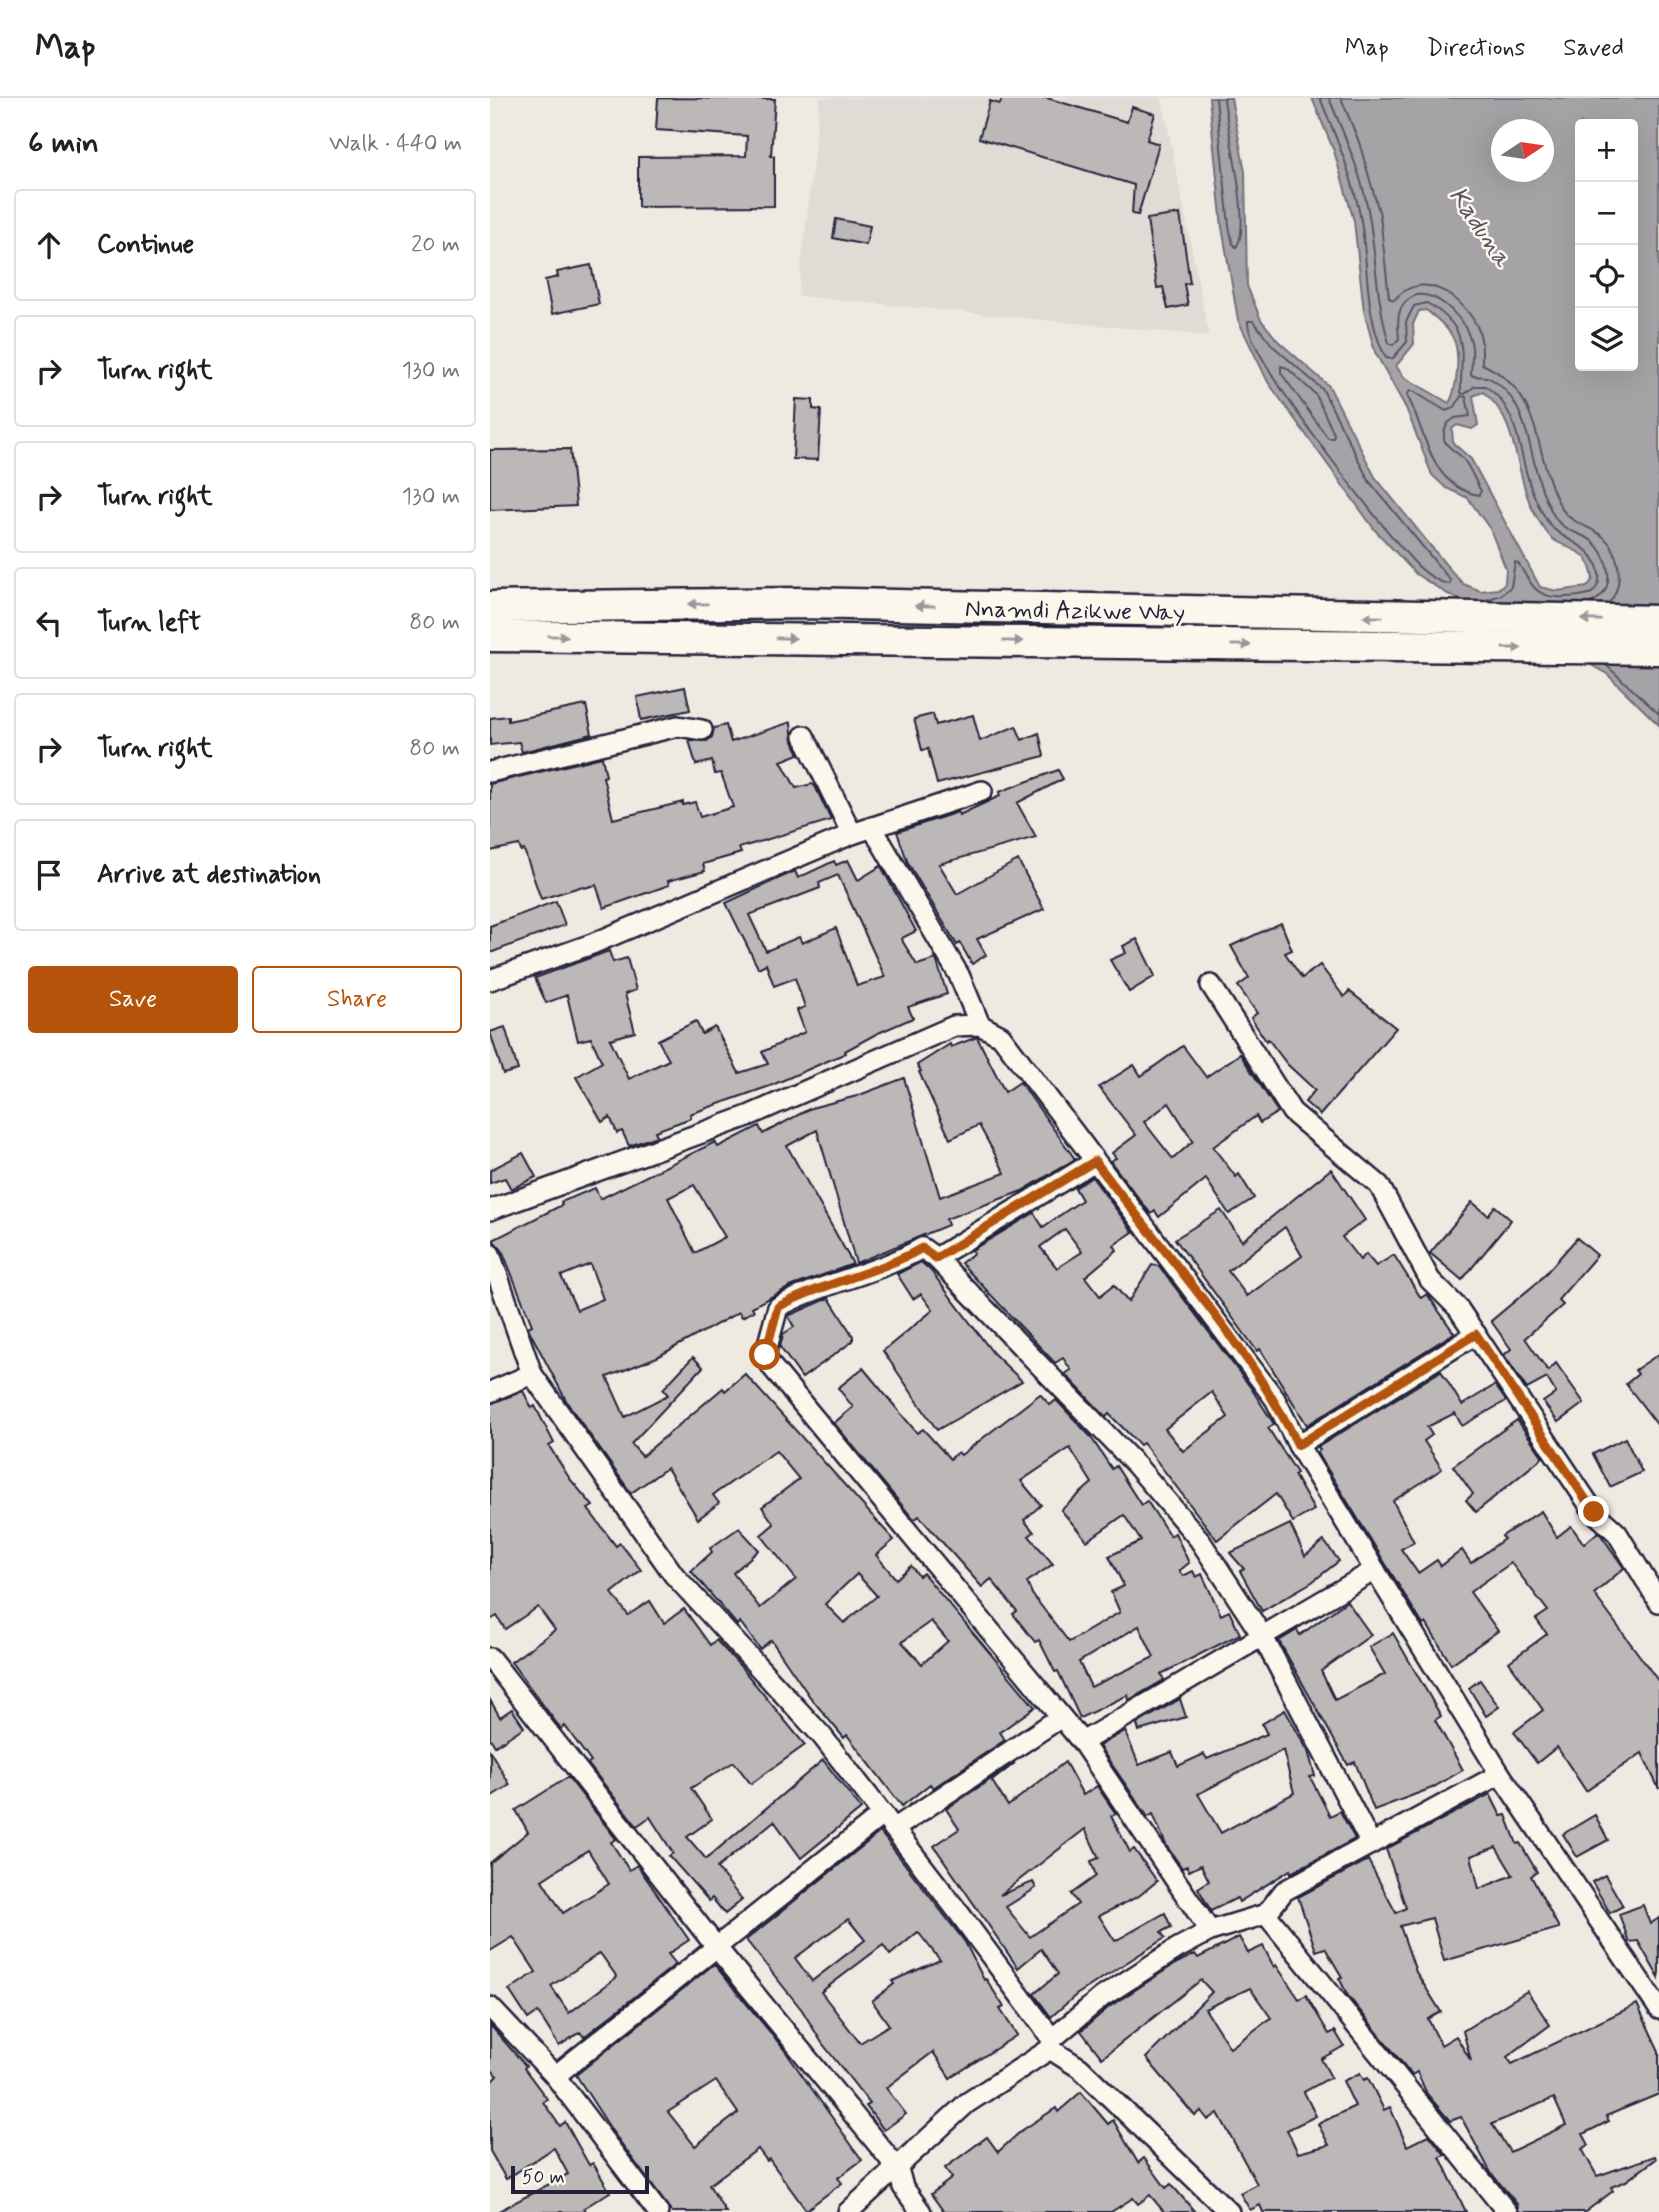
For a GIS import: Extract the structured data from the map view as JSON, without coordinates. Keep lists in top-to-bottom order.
{
  "streets": {
    "highway": ["Nnamdi Azikwe Way"]
  },
  "water": ["Kaduna"],
  "scale_bar": "50 m",
  "north": "right",
  "page": {
    "header": "Map",
    "nav": ["Map", "Directions", "Saved"],
    "heading": ["6 min", "Walk · 440 m"],
    "map_buttons": ["+", "−"],
    "list": [
      ["Continue", "20 m"],
      ["Turn right", "130 m"],
      ["Turn right", "130 m"],
      ["Turn left", "80 m"],
      ["Turn right", "80 m"],
      "Arrive at destination"
    ],
    "buttons": ["Save", "Share"],
    "scale": "50 m"
  }
}
